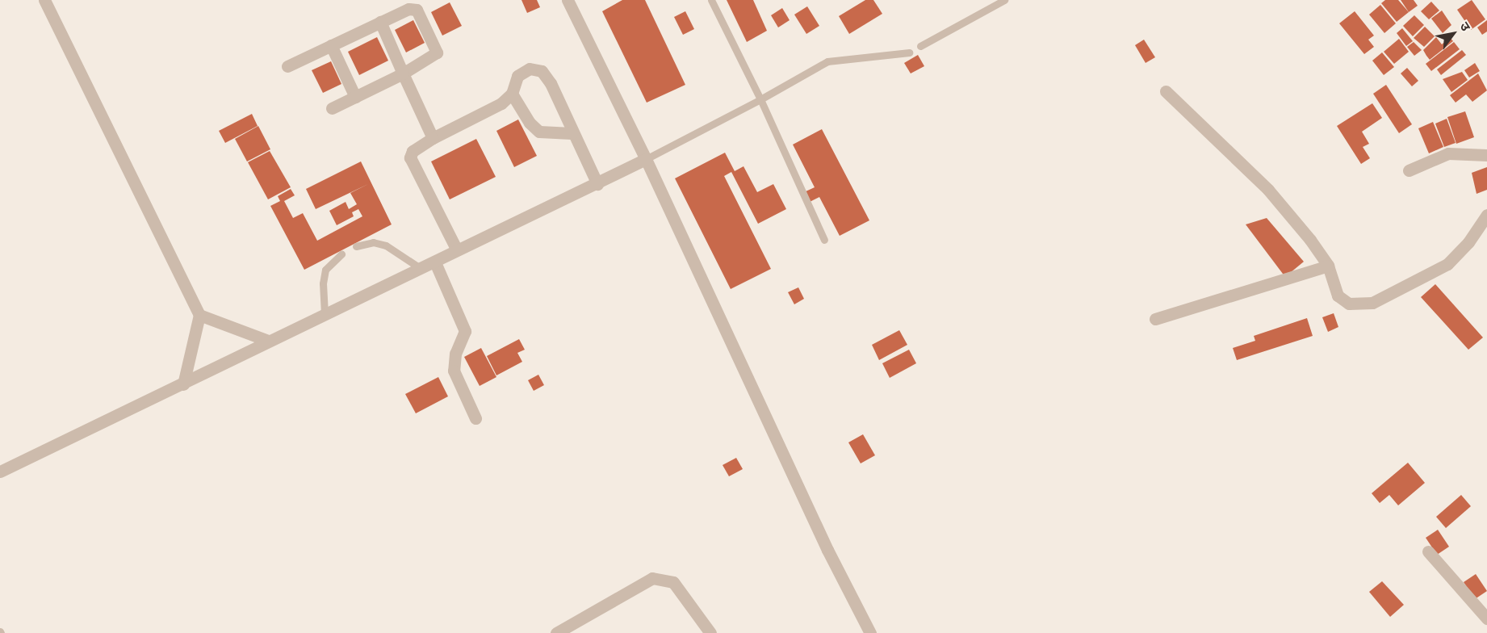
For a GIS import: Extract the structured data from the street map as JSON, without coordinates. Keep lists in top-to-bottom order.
{
  "north": "top right"
}
